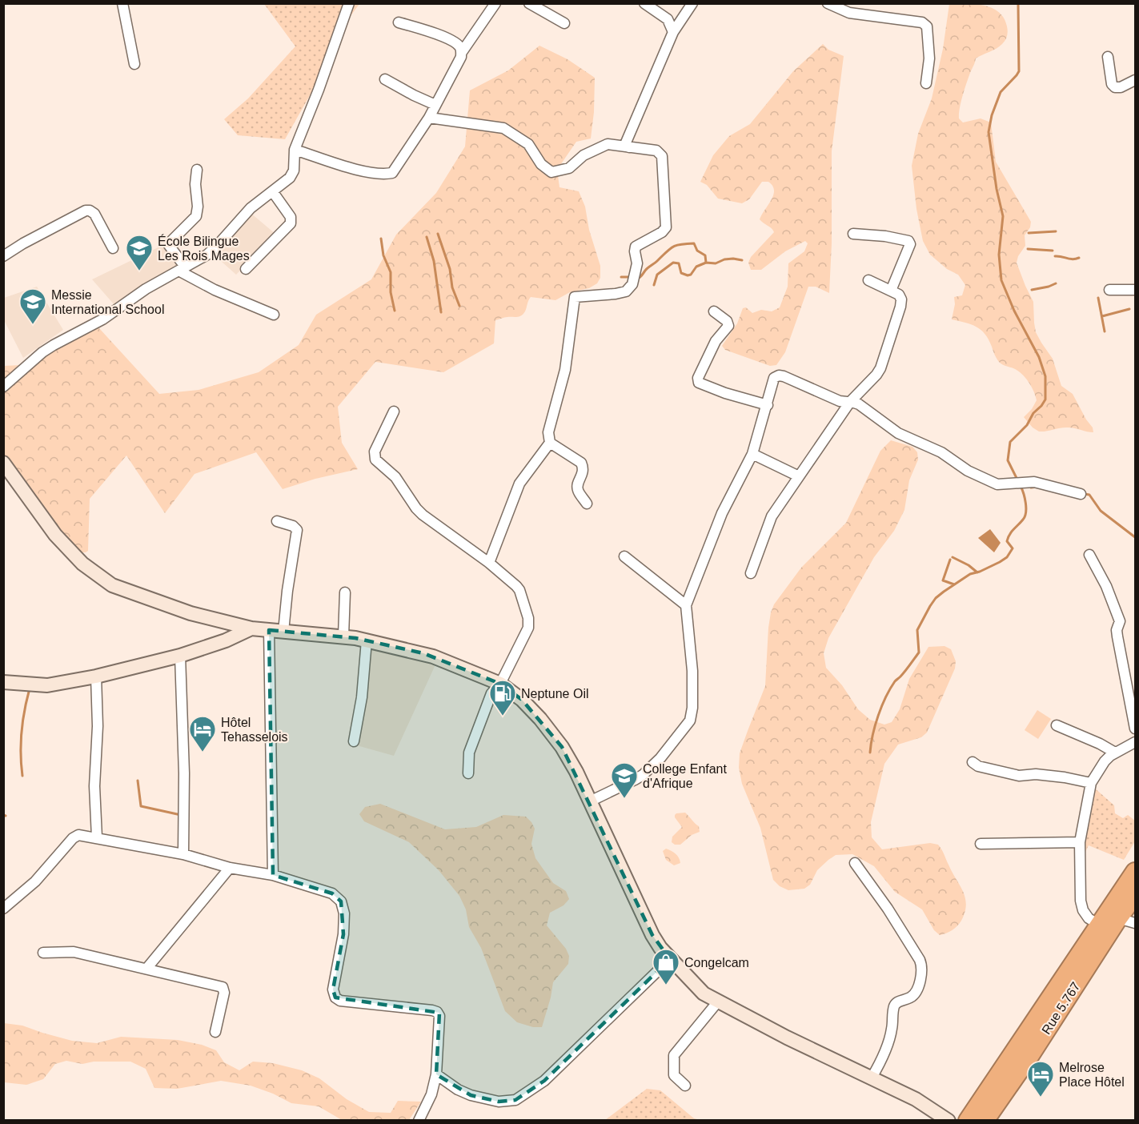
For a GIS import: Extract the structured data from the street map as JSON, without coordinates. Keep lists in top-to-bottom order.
{
  "streets": {
    "highway": ["Rue 5.767"]
  },
  "places": {
    "school or university": ["École Bilingue Les Rois Mages", "Messie International School", "College Enfant d'Afrique"],
    "fuel station": ["Neptune Oil"],
    "hotel": ["Hôtel Tehasselois", "Melrose Place Hôtel"],
    "shop": ["Congelcam"]
  }
}
